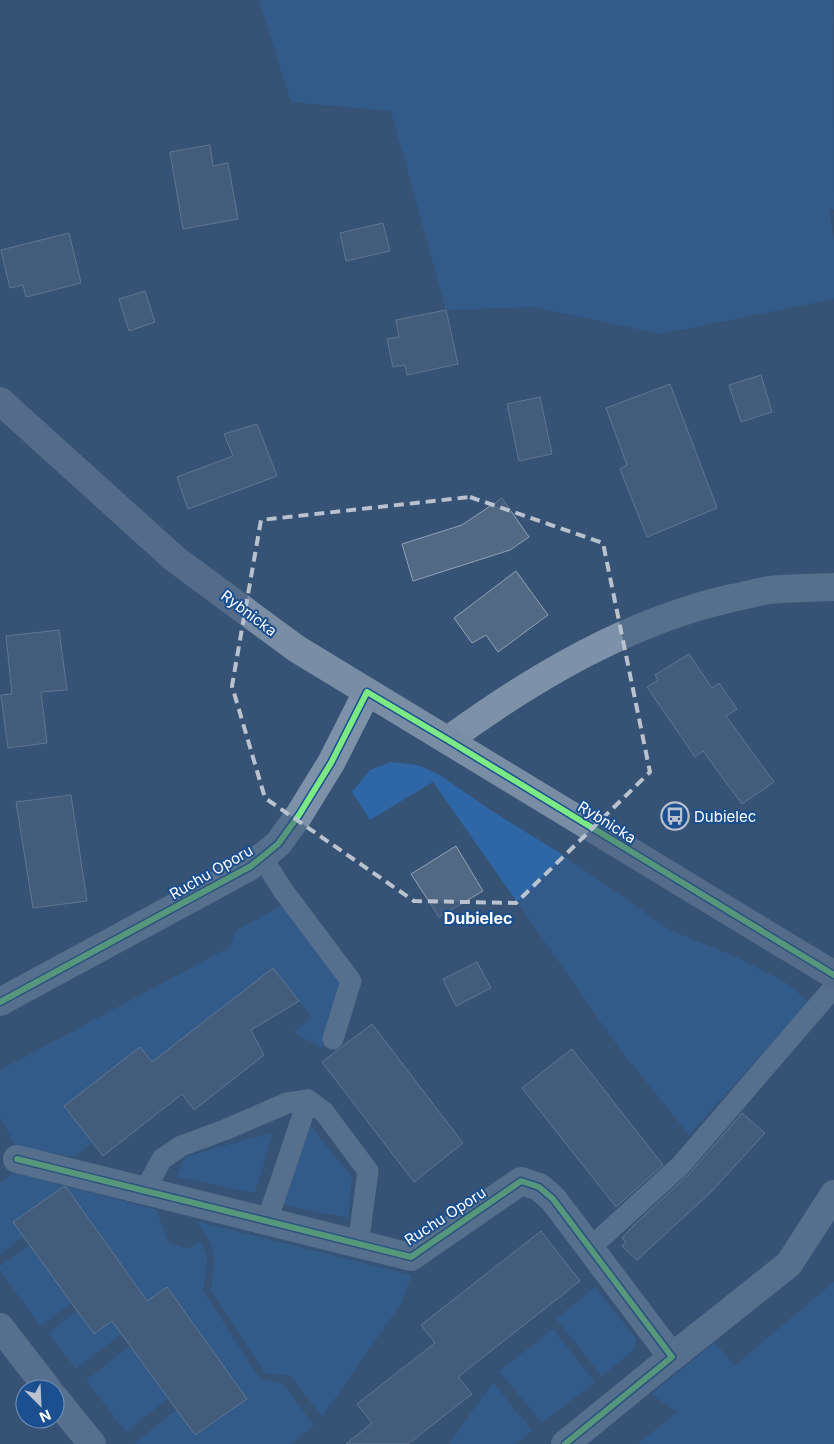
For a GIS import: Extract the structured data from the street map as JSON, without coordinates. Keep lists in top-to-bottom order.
{
  "streets": {
    "street": ["Rybnicka", "Ruchu Oporu"]
  },
  "crossings": [
    ["Rybnicka", "Ruchu Oporu"]
  ],
  "districts": ["Dubielec"],
  "places": {
    "bus stop": ["Dubielec"]
  },
  "north": "bottom right"
}
